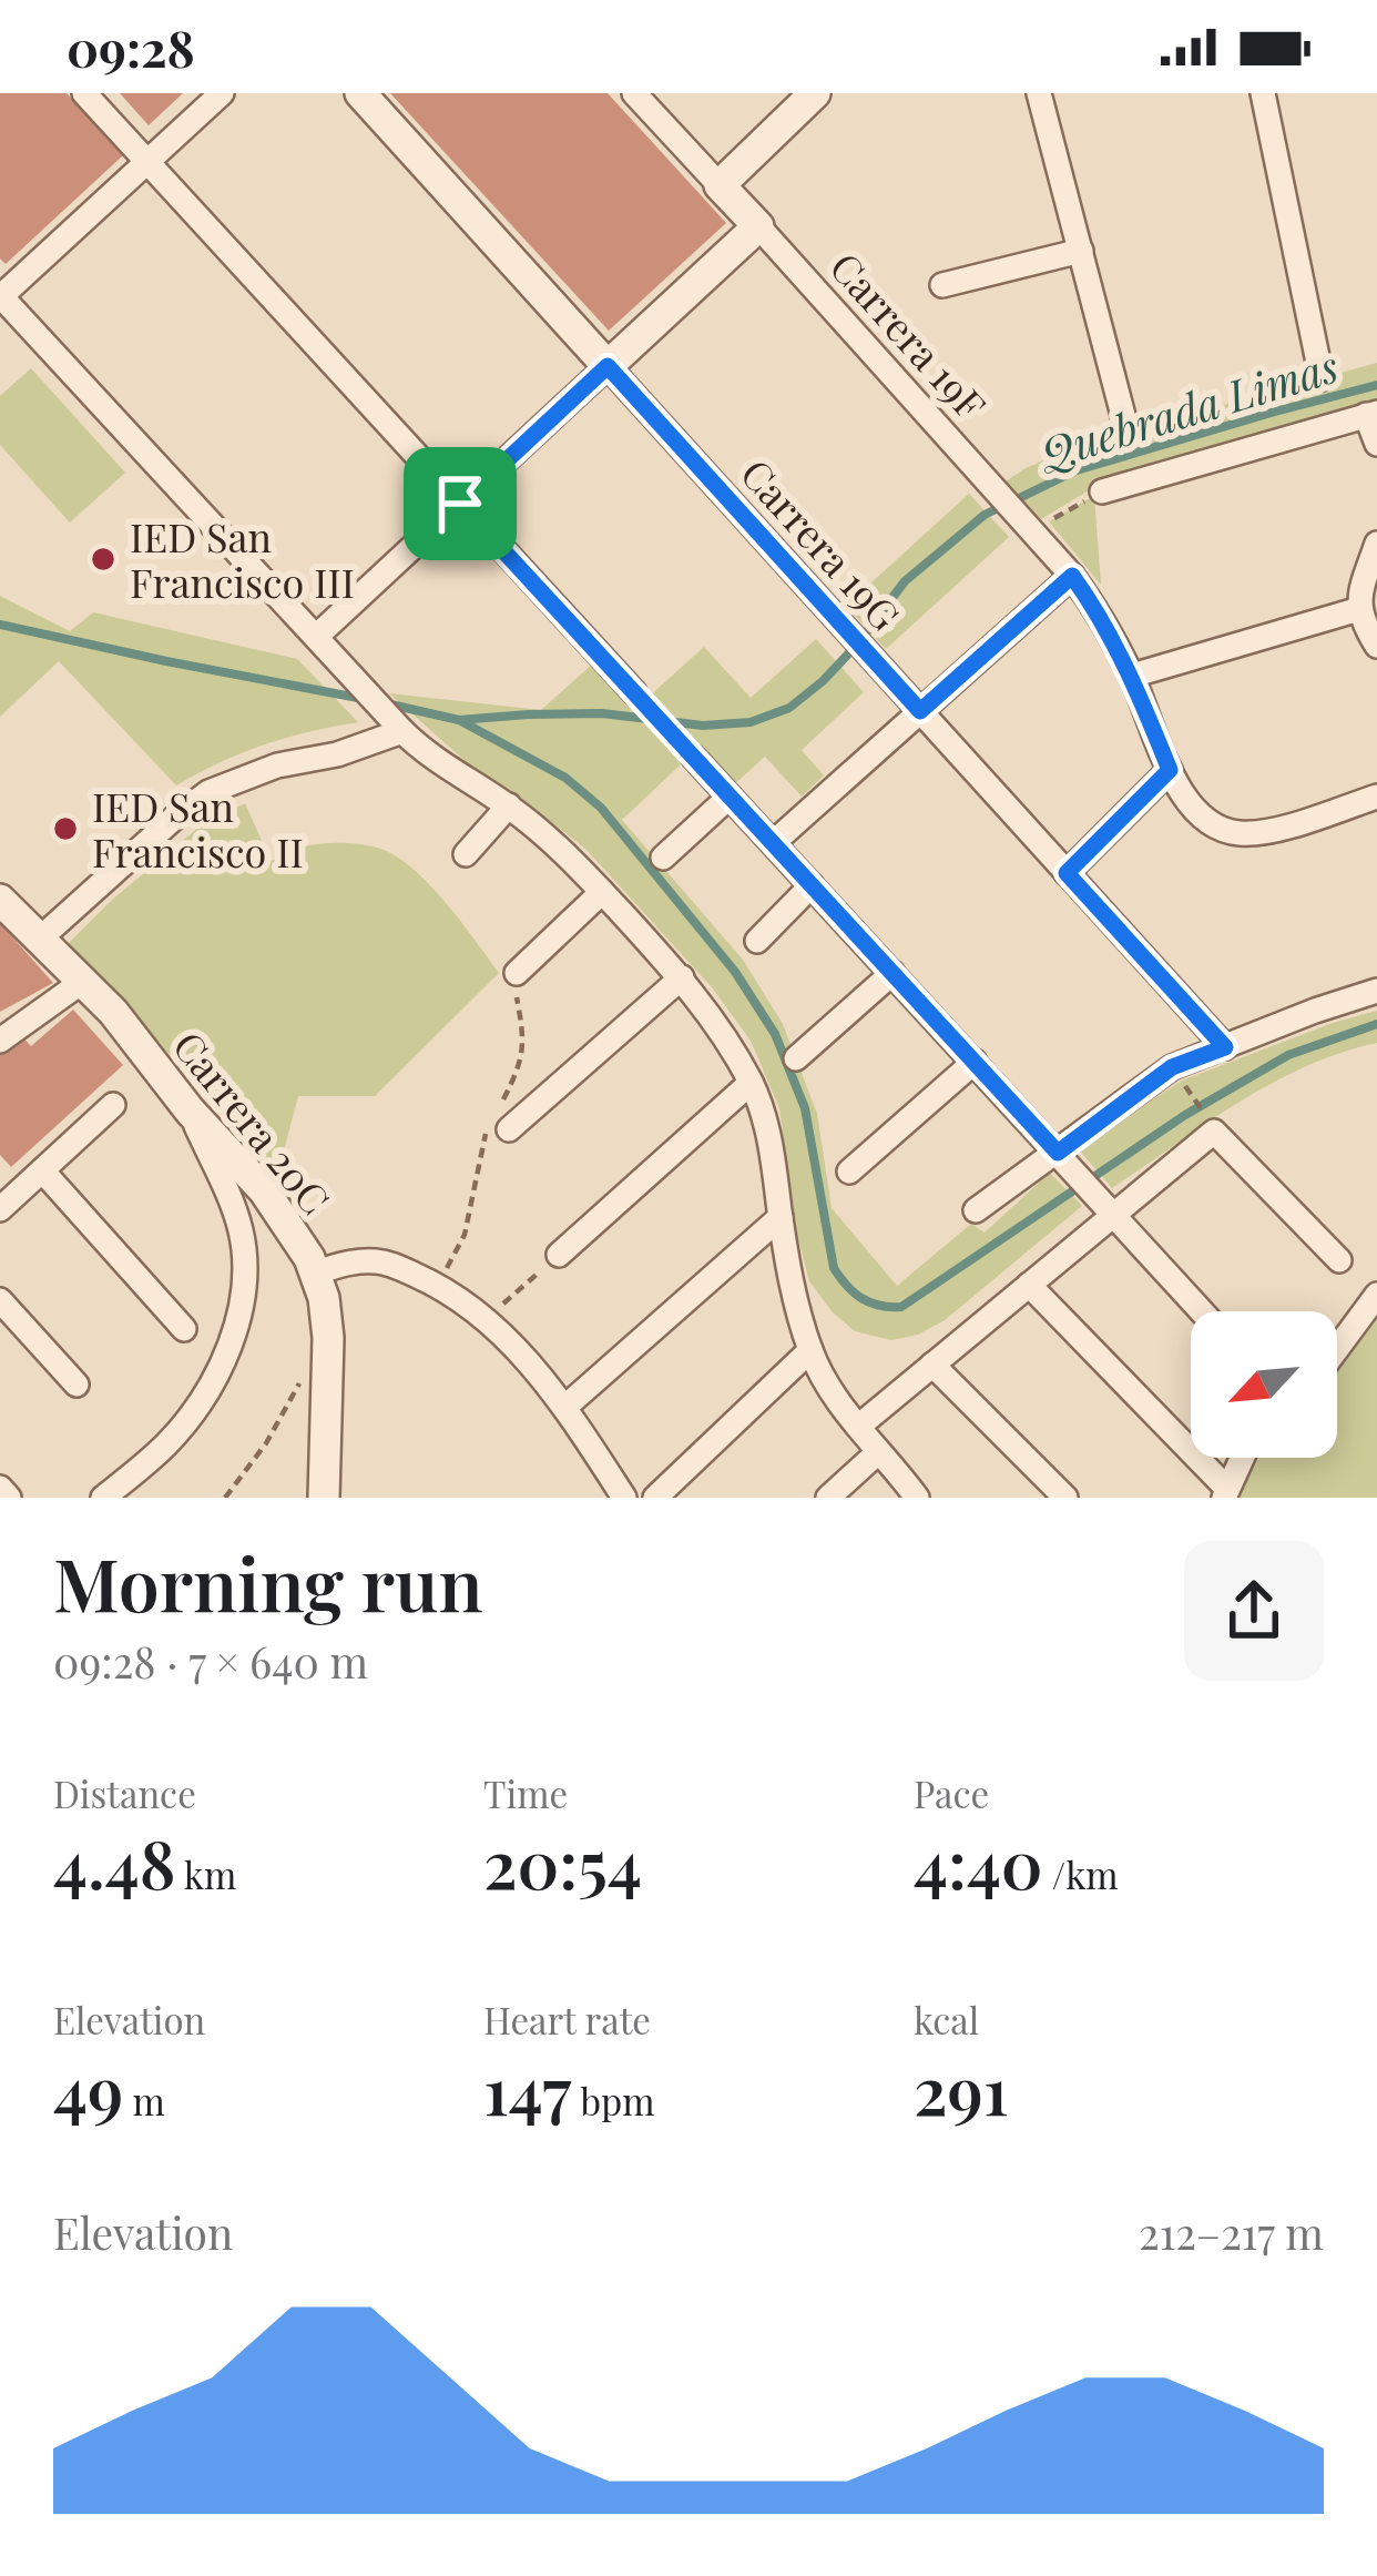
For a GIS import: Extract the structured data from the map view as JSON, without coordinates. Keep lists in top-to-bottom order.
{
  "streets": {
    "street": ["Carrera 19F", "Carrera 19G", "Carrera 20C"]
  },
  "water": ["Quebrada Limas"],
  "places": ["IED San Francisco III", "IED San Francisco II"],
  "north": "bottom left",
  "page": {
    "status": "09:28",
    "heading": ["Morning run", "09:28 · 7 × 640 m"],
    "stats": [
      ["Distance", "4.48 km"],
      ["Time", "20:54"],
      ["Pace", "4:40 /km"],
      ["Elevation", "49 m"],
      ["Heart rate", "147 bpm"],
      ["kcal", "291"]
    ],
    "chart": ["Elevation", "212–217 m"]
  }
}
